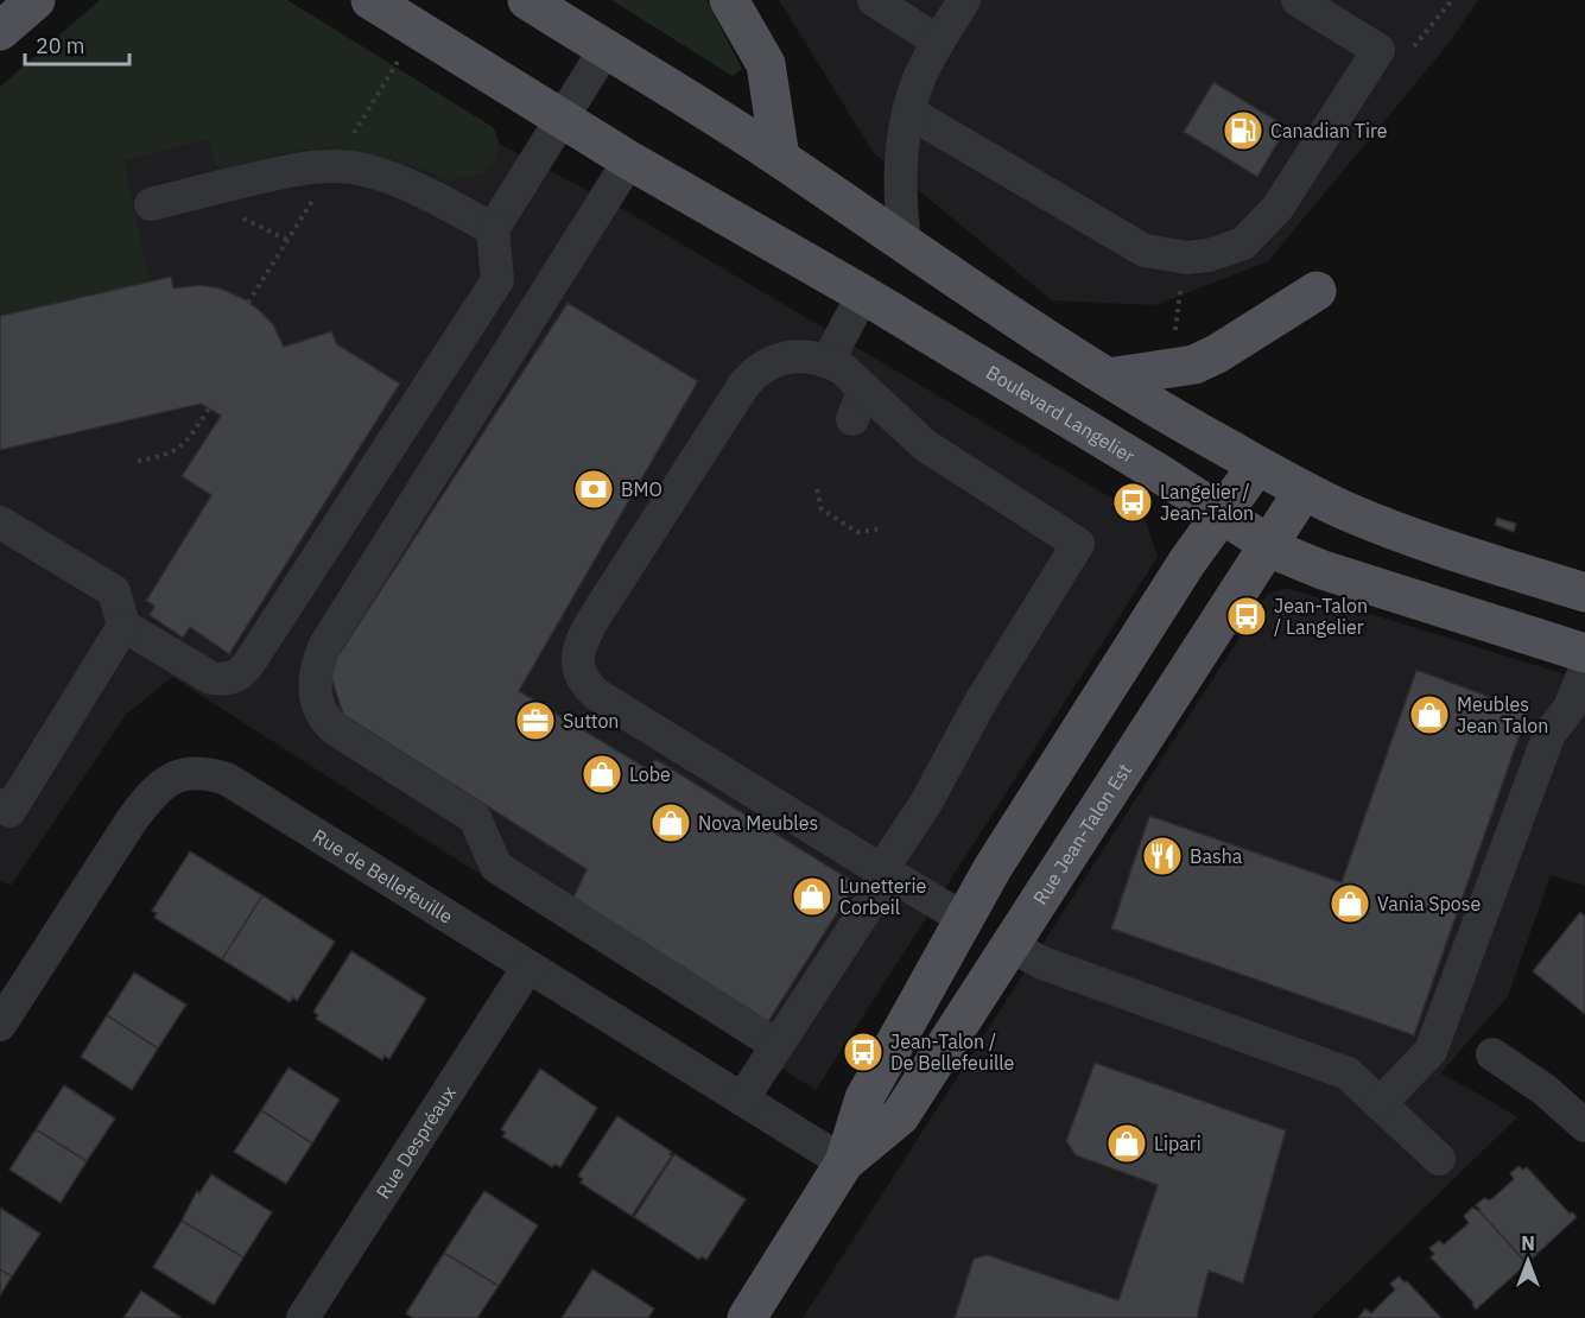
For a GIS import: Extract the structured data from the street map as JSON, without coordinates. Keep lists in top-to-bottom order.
{
  "streets": {
    "main road": ["Boulevard Langelier", "Rue Jean-Talon Est"],
    "street": ["Rue de Bellefeuille", "Rue Despréaux"]
  },
  "crossings": [
    ["Boulevard Langelier", "Rue Jean-Talon Est"],
    ["Rue Jean-Talon Est", "Rue de Bellefeuille"],
    ["Rue de Bellefeuille", "Rue Despréaux"]
  ],
  "places": {
    "fuel station": ["Canadian Tire"],
    "bank": ["BMO"],
    "bus stop": ["Langelier / Jean-Talon", "Jean-Talon / Langelier", "Jean-Talon / De Bellefeuille"],
    "shop": [
      "Meubles Jean Talon",
      "Lobe",
      "Nova Meubles",
      "Lunetterie Corbeil",
      "Vania Spose",
      "Lipari"
    ],
    "office": ["Sutton"],
    "restaurant": ["Basha"]
  },
  "scale_bar": "20 m",
  "north": "top"
}
